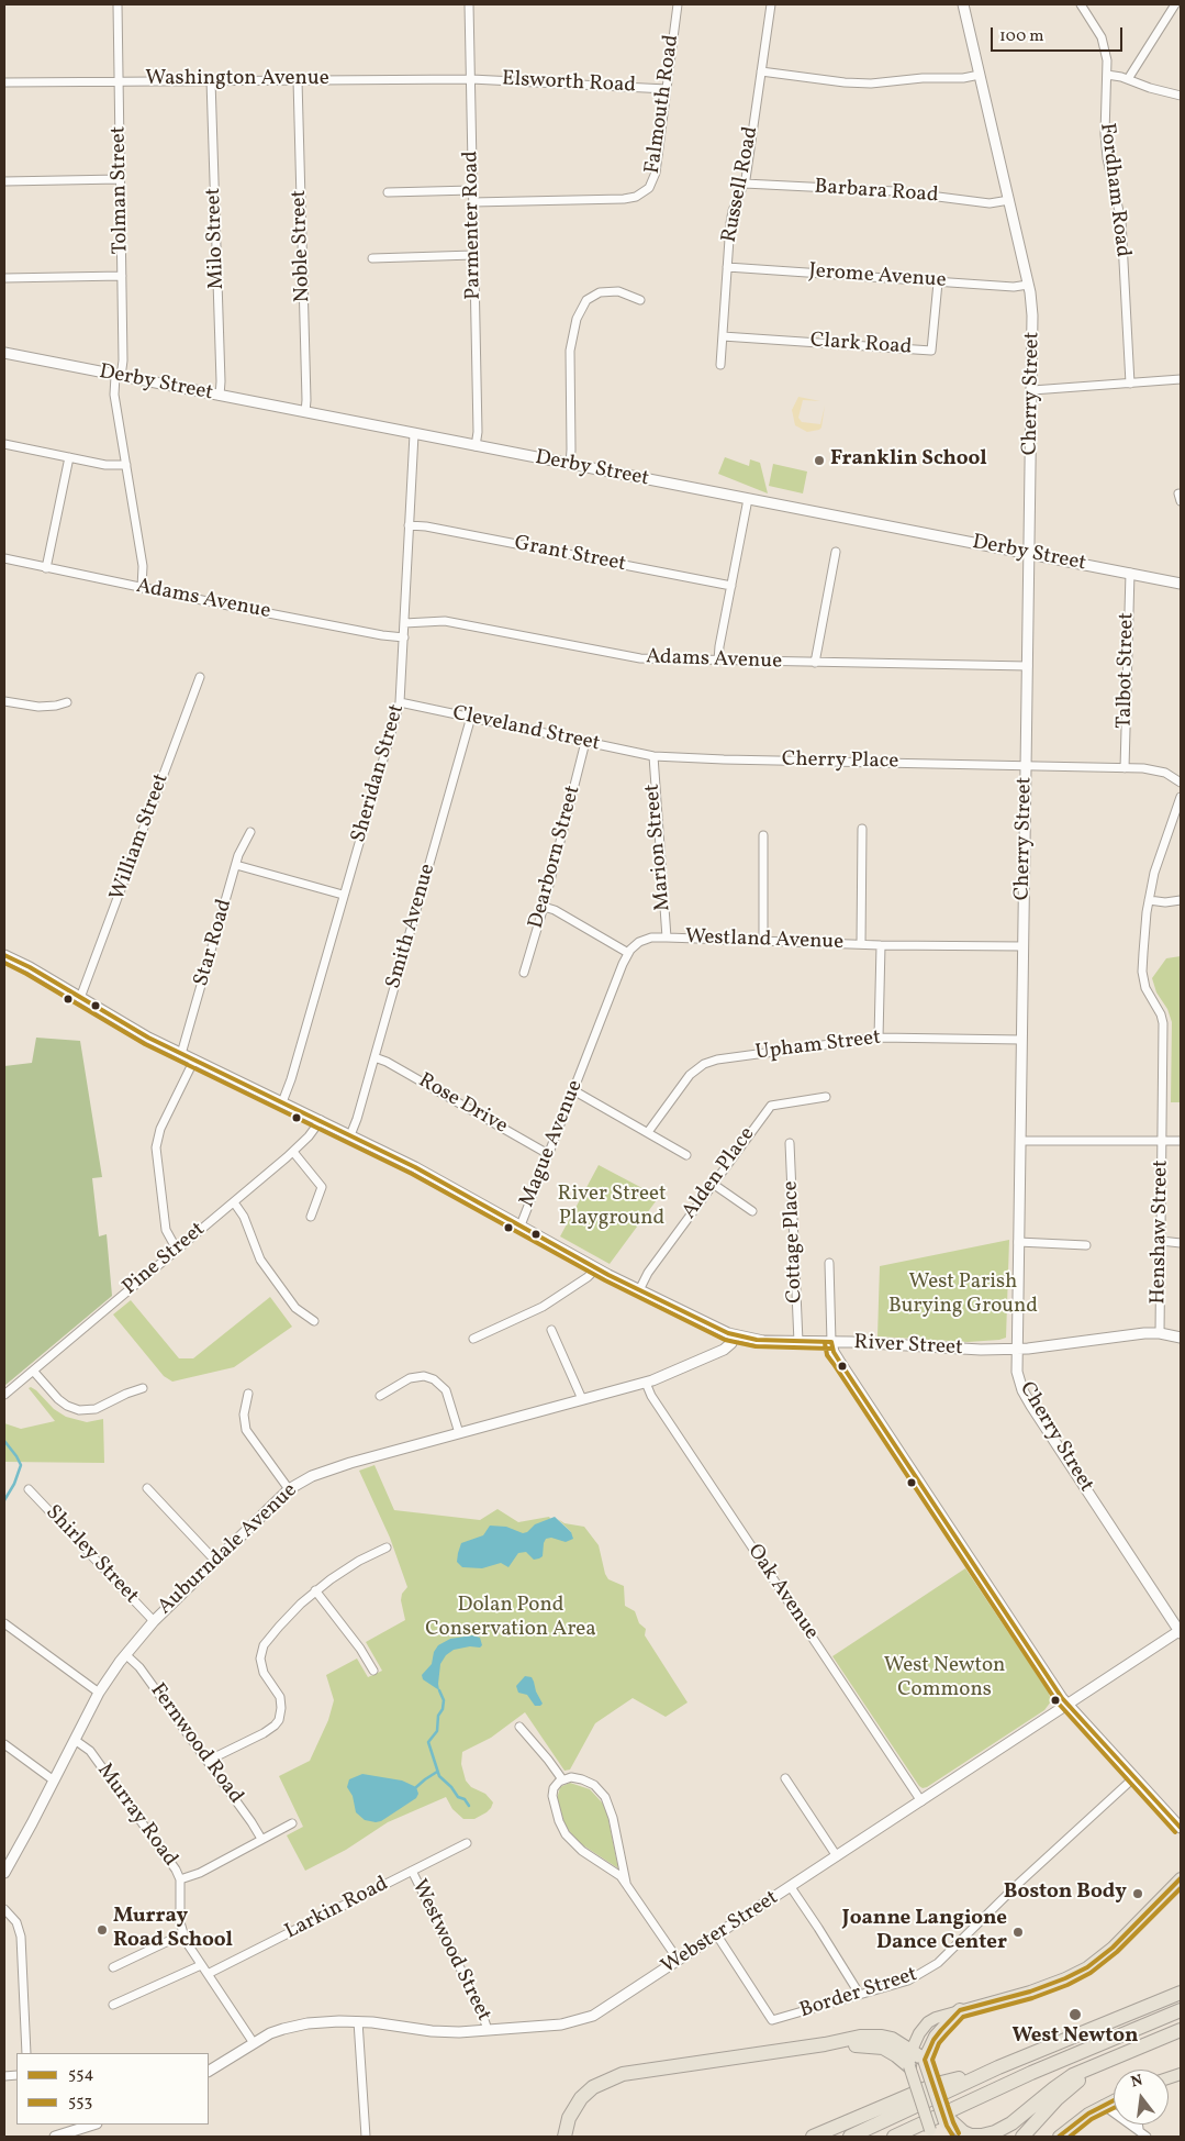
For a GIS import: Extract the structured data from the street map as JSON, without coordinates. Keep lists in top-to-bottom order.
{
  "streets": {
    "street": [
      "Washington Avenue",
      "Elsworth Road",
      "Falmouth Road",
      "Russell Road",
      "Tolman Street",
      "Fordham Road",
      "Barbara Road",
      "Parmenter Road",
      "Milo Street",
      "Noble Street",
      "Jerome Avenue",
      "Clark Road",
      "Derby Street",
      "Cherry Street",
      "Grant Street",
      "Adams Avenue",
      "Talbot Street",
      "Cleveland Street",
      "Cherry Place",
      "Sheridan Street",
      "William Street",
      "Marion Street",
      "Dearborn Street",
      "Smith Avenue",
      "Westland Avenue",
      "Star Road",
      "Upham Street",
      "Rose Drive",
      "Mague Avenue",
      "Alden Place",
      "Henshaw Street",
      "Cottage Place",
      "Pine Street",
      "River Street",
      "Auburndale Avenue",
      "Shirley Street",
      "Oak Avenue",
      "Fernwood Road",
      "Murray Road",
      "Larkin Road",
      "Webster Street",
      "Westwood Street",
      "Border Street"
    ]
  },
  "crossings": [
    ["Washington Avenue", "Elsworth Road"],
    ["Washington Avenue", "Tolman Street"],
    ["Washington Avenue", "Parmenter Road"],
    ["Washington Avenue", "Milo Street"],
    ["Washington Avenue", "Noble Street"],
    ["Elsworth Road", "Falmouth Road"],
    ["Elsworth Road", "Parmenter Road"],
    ["Falmouth Road", "Parmenter Road"],
    ["Russell Road", "Barbara Road"],
    ["Russell Road", "Jerome Avenue"],
    ["Russell Road", "Clark Road"],
    ["Tolman Street", "Derby Street"],
    ["Tolman Street", "Adams Avenue"],
    ["Barbara Road", "Cherry Street"],
    ["Parmenter Road", "Derby Street"],
    ["Milo Street", "Derby Street"],
    ["Noble Street", "Derby Street"],
    ["Jerome Avenue", "Clark Road"],
    ["Jerome Avenue", "Cherry Street"],
    ["Derby Street", "Cherry Street"],
    ["Derby Street", "Talbot Street"],
    ["Derby Street", "Sheridan Street"],
    ["Cherry Street", "Adams Avenue"],
    ["Cherry Street", "Cherry Place"],
    ["Cherry Street", "Westland Avenue"],
    ["Cherry Street", "Upham Street"],
    ["Cherry Street", "Henshaw Street"],
    ["Cherry Street", "River Street"],
    ["Cherry Street", "Webster Street"],
    ["Grant Street", "Sheridan Street"],
    ["Adams Avenue", "Sheridan Street"],
    ["Talbot Street", "Cherry Place"],
    ["Cleveland Street", "Cherry Place"],
    ["Cleveland Street", "Sheridan Street"],
    ["Cleveland Street", "Marion Street"],
    ["Cleveland Street", "Dearborn Street"],
    ["Cleveland Street", "Smith Avenue"],
    ["Cherry Place", "Marion Street"],
    ["Sheridan Street", "River Street"],
    ["William Street", "River Street"],
    ["Marion Street", "Westland Avenue"],
    ["Smith Avenue", "Rose Drive"],
    ["Smith Avenue", "River Street"],
    ["Westland Avenue", "Mague Avenue"],
    ["Star Road", "River Street"],
    ["Rose Drive", "Mague Avenue"],
    ["Mague Avenue", "River Street"],
    ["Alden Place", "River Street"],
    ["Henshaw Street", "River Street"],
    ["Cottage Place", "River Street"],
    ["Pine Street", "River Street"],
    ["River Street", "Auburndale Avenue"],
    ["Auburndale Avenue", "Shirley Street"],
    ["Auburndale Avenue", "Oak Avenue"],
    ["Auburndale Avenue", "Fernwood Road"],
    ["Auburndale Avenue", "Murray Road"],
    ["Oak Avenue", "Webster Street"],
    ["Murray Road", "Larkin Road"],
    ["Murray Road", "Webster Street"],
    ["Larkin Road", "Westwood Street"],
    ["Webster Street", "Westwood Street"],
    ["Webster Street", "Border Street"]
  ],
  "parks": [
    "River Street Playground",
    "West Parish Burying Ground",
    "Dolan Pond Conservation Area",
    "West Newton Commons"
  ],
  "places": [
    "Franklin School",
    "Boston Body",
    "Murray Road School",
    "Joanne Langione Dance Center",
    "West Newton"
  ],
  "lines": ["transit line 554", "transit line 553"],
  "legend": ["554", "553"],
  "scale_bar": "100 m",
  "north": "top"
}
